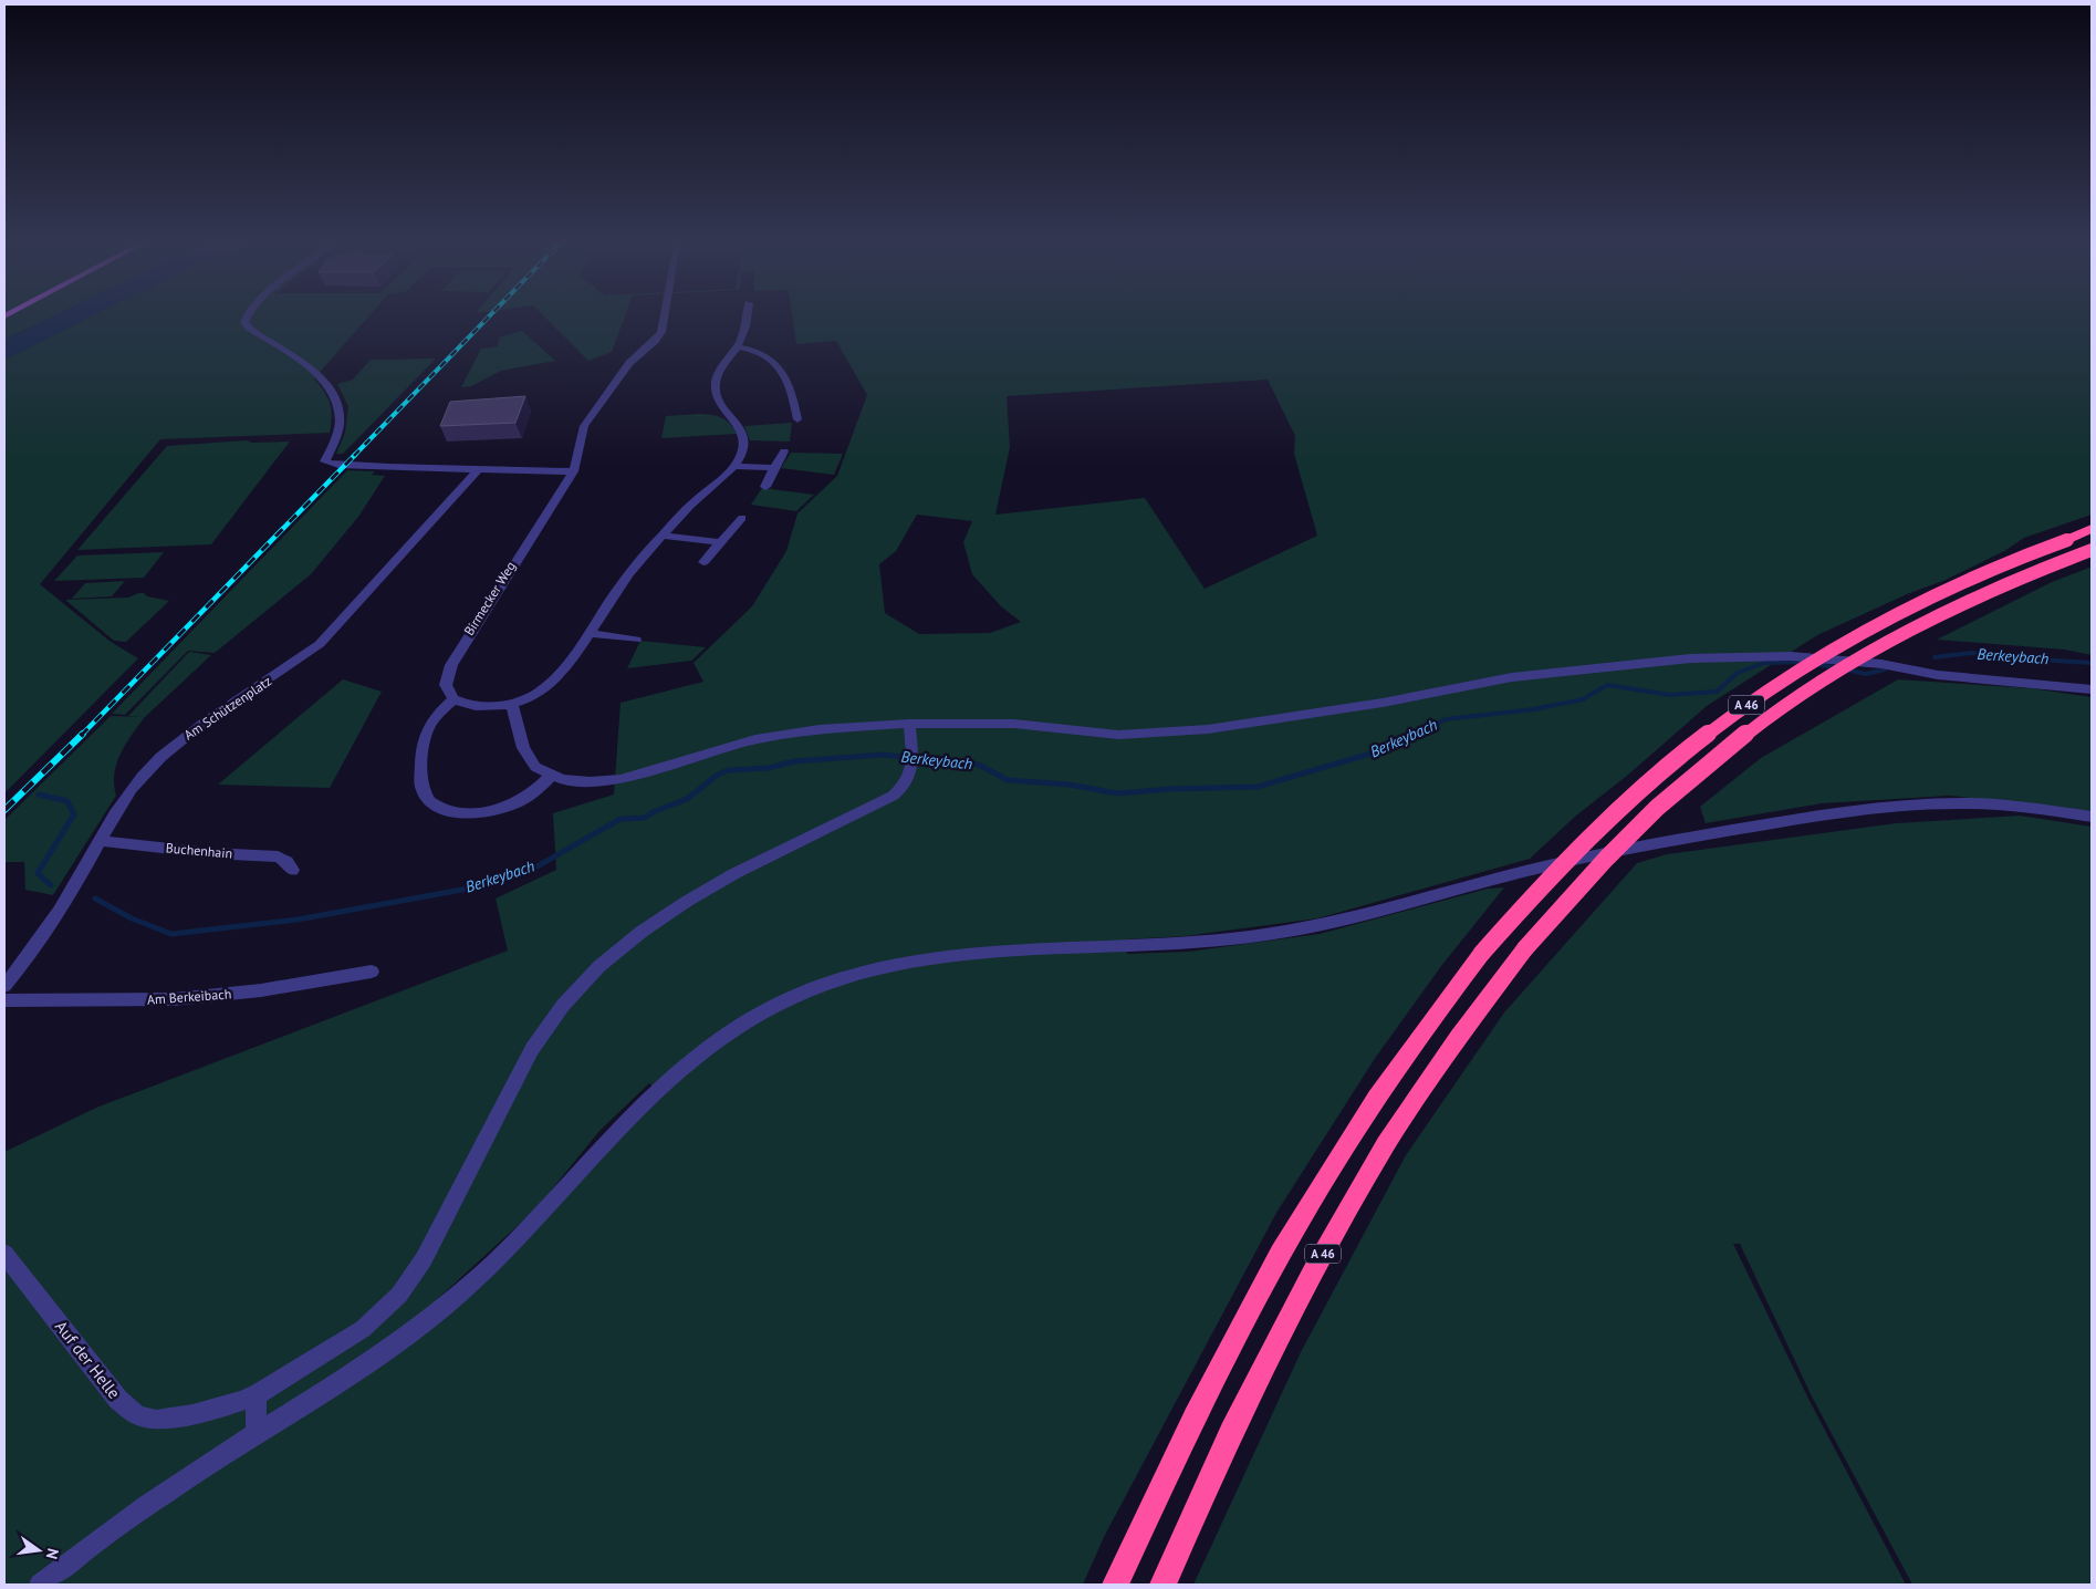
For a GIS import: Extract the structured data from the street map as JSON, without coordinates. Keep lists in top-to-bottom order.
{
  "streets": {
    "highway": ["A 46"],
    "street": [
      "Birmecker Weg",
      "Am Schützenplatz",
      "Buchenhain",
      "Am Berkeibach",
      "Auf der Helle"
    ]
  },
  "crossings": [
    ["Am Schützenplatz", "Buchenhain"]
  ],
  "water": ["Berkeybach"],
  "north": "right"
}
